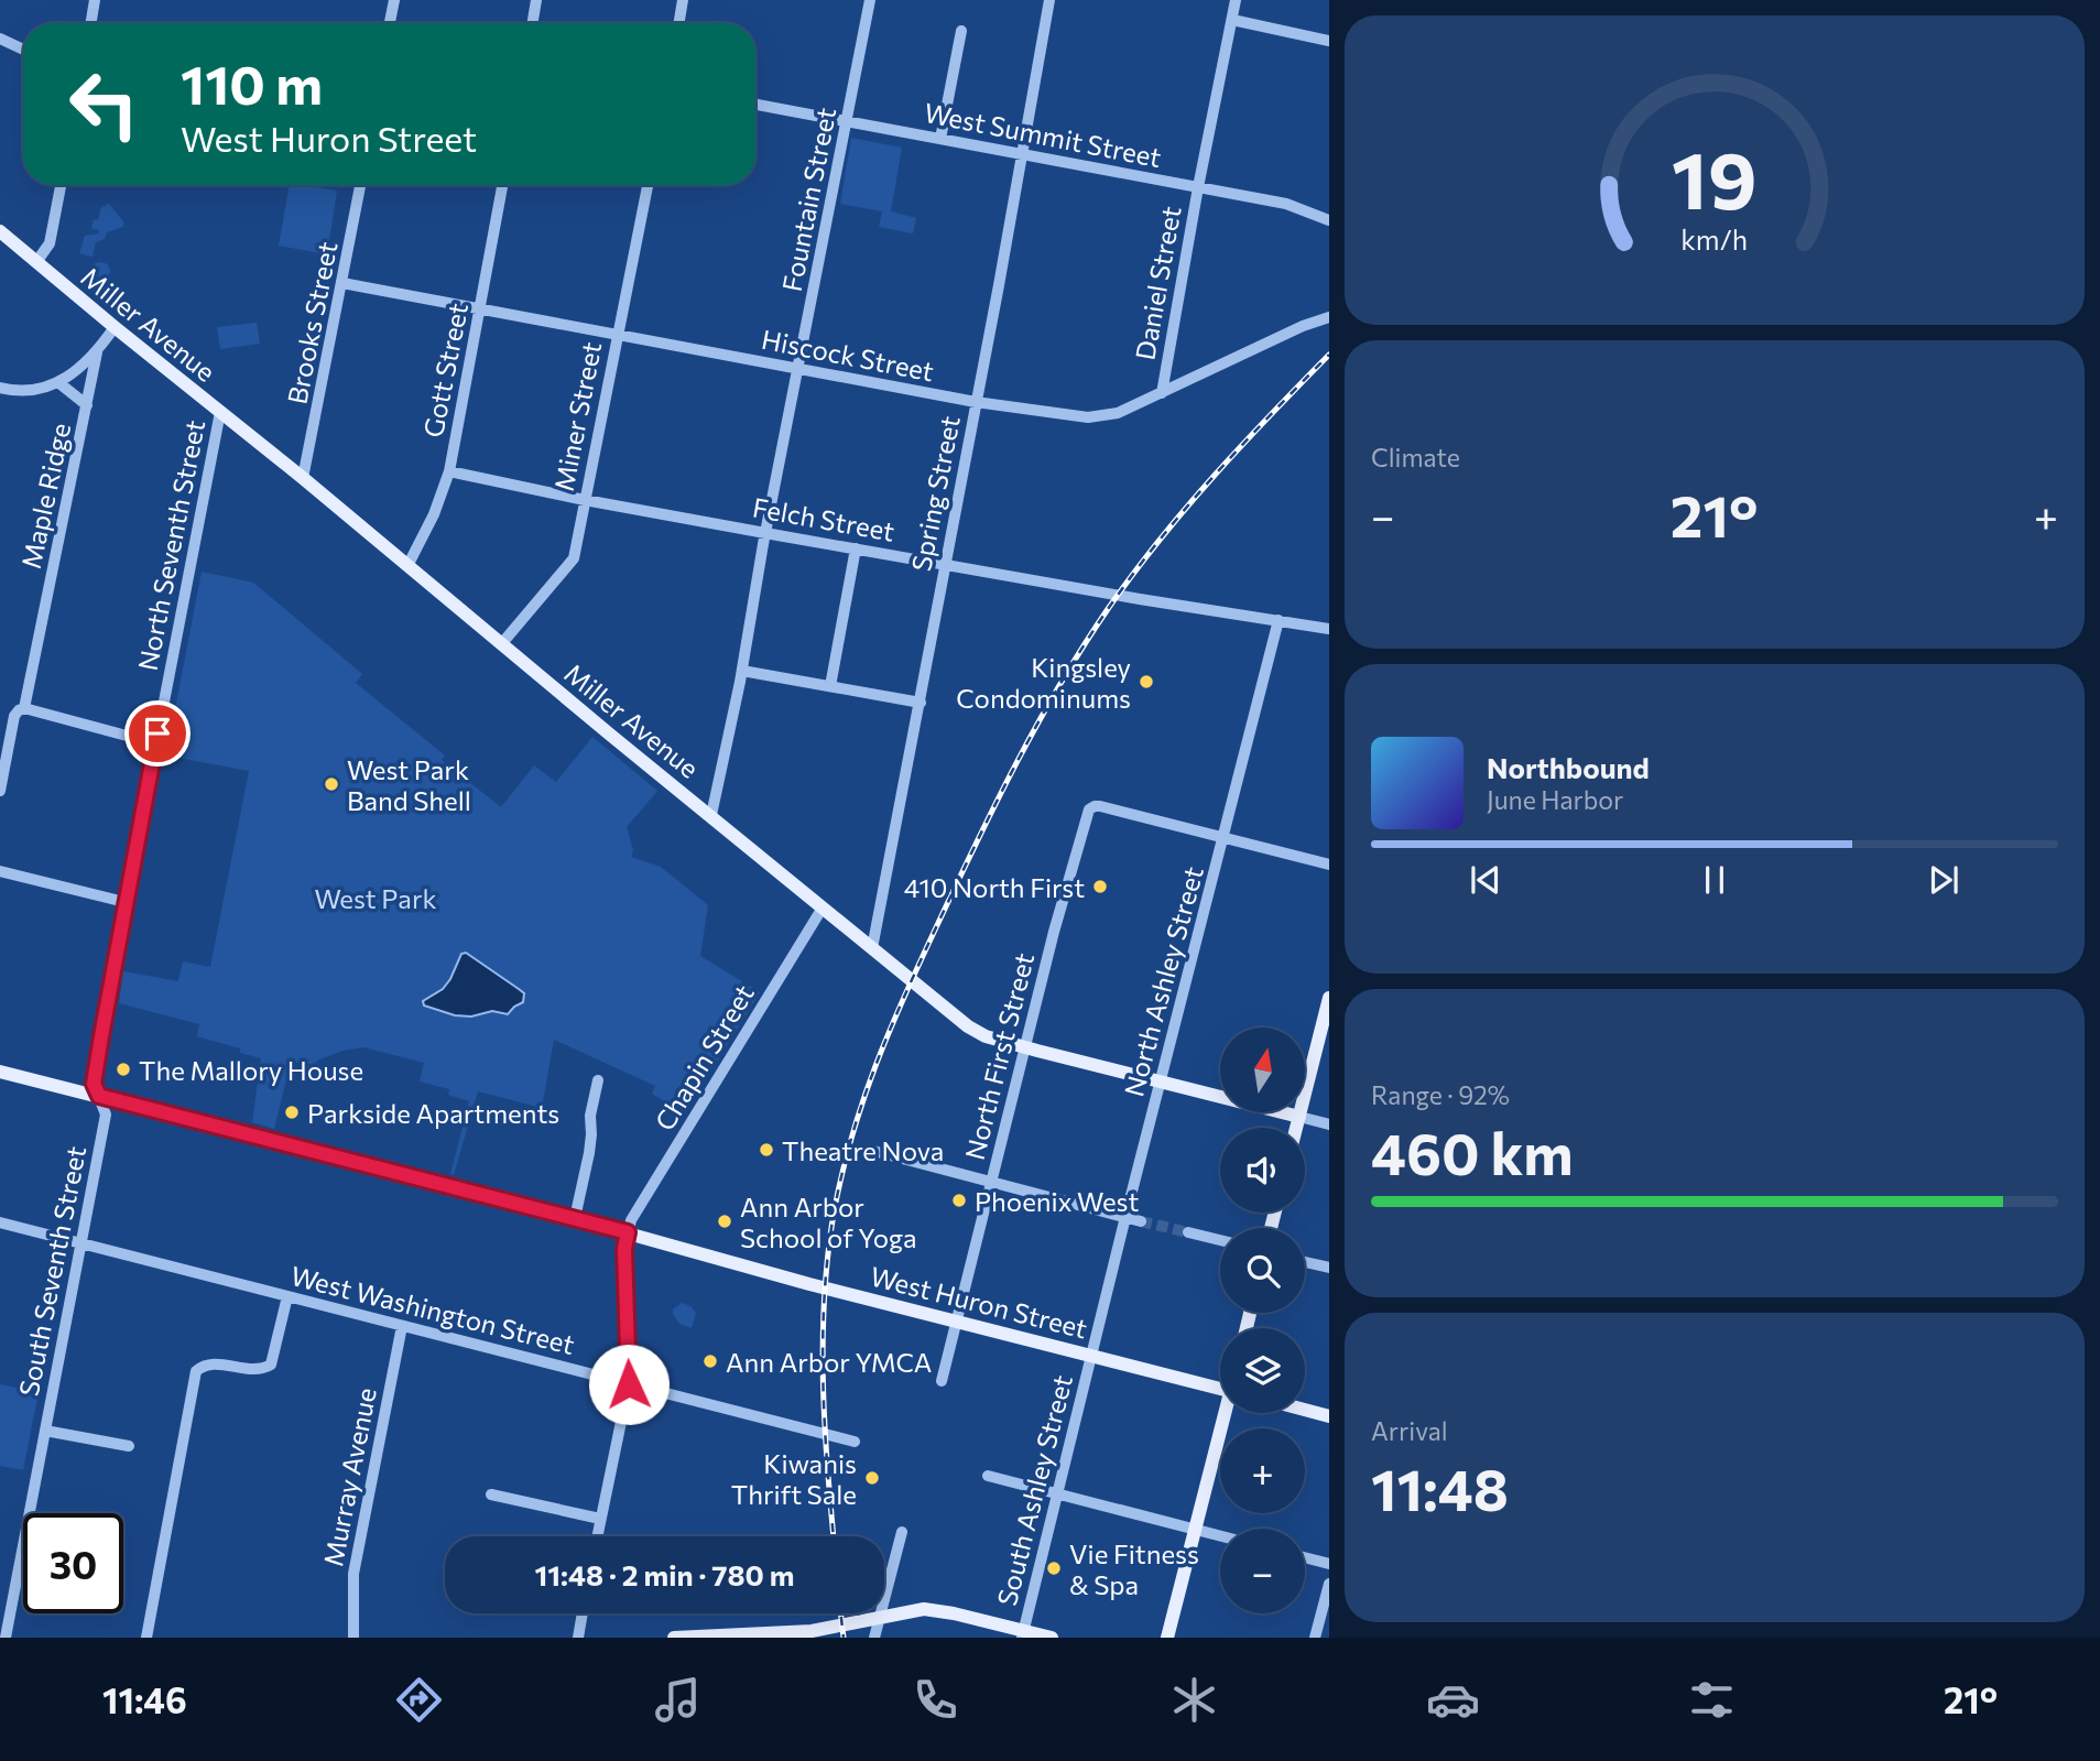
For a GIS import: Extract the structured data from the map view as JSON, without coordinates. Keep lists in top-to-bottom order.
{
  "streets": {
    "main road": ["Miller Avenue", "West Huron Street"],
    "street": [
      "West Summit Street",
      "Fountain Street",
      "Daniel Street",
      "Brooks Street",
      "Hiscock Street",
      "Gott Street",
      "Miner Street",
      "Spring Street",
      "Maple Ridge",
      "Felch Street",
      "North Seventh Street",
      "North Ashley Street",
      "North First Street",
      "Chapin Street",
      "South Seventh Street",
      "West Washington Street",
      "Murray Avenue",
      "South Ashley Street"
    ]
  },
  "crossings": [
    ["West Summit Street", "Fountain Street"],
    ["West Summit Street", "Daniel Street"],
    ["West Summit Street", "Spring Street"],
    ["Fountain Street", "Miller Avenue"],
    ["Fountain Street", "Hiscock Street"],
    ["Fountain Street", "Felch Street"],
    ["Daniel Street", "Hiscock Street"],
    ["Brooks Street", "Miller Avenue"],
    ["Brooks Street", "Hiscock Street"],
    ["Miller Avenue", "Gott Street"],
    ["Miller Avenue", "Miner Street"],
    ["Miller Avenue", "Spring Street"],
    ["Miller Avenue", "North Seventh Street"],
    ["Miller Avenue", "North Ashley Street"],
    ["Miller Avenue", "North First Street"],
    ["Miller Avenue", "Chapin Street"],
    ["Hiscock Street", "Gott Street"],
    ["Hiscock Street", "Miner Street"],
    ["Hiscock Street", "Spring Street"],
    ["Gott Street", "Felch Street"],
    ["Miner Street", "Felch Street"],
    ["Spring Street", "Felch Street"],
    ["Felch Street", "North Ashley Street"],
    ["North Seventh Street", "South Seventh Street"],
    ["North Seventh Street", "West Huron Street"],
    ["North Ashley Street", "North First Street"],
    ["North Ashley Street", "West Huron Street"],
    ["North Ashley Street", "South Ashley Street"],
    ["North First Street", "West Huron Street"],
    ["Chapin Street", "West Huron Street"],
    ["South Seventh Street", "West Huron Street"],
    ["South Seventh Street", "West Washington Street"],
    ["West Huron Street", "South Ashley Street"],
    ["West Washington Street", "Murray Avenue"]
  ],
  "parks": ["West Park"],
  "places": [
    "Kingsley Condominums",
    "West Park Band Shell",
    "410 North First",
    "The Mallory House",
    "Parkside Apartments",
    "Theatre Nova",
    "Phoenix West",
    "Ann Arbor School of Yoga",
    "Ann Arbor YMCA",
    "Kiwanis Thrift Sale",
    "Vie Fitness & Spa"
  ],
  "north": "top",
  "page": {
    "turn": ["110 m", "West Huron Street"],
    "tile": [
      "Climate",
      ["Range · 92%", "460 km"],
      ["Arrival", "11:48"]
    ],
    "heat": ["−", "21°", "+"],
    "song": ["Northbound", "June Harbor"],
    "map_buttons": ["+", "−"],
    "limit": "30",
    "trip": "11:48 · 2 min · 780 m",
    "tabs": ["11:46", "21°"],
    "gauge": ["19", "km/h"]
  }
}
